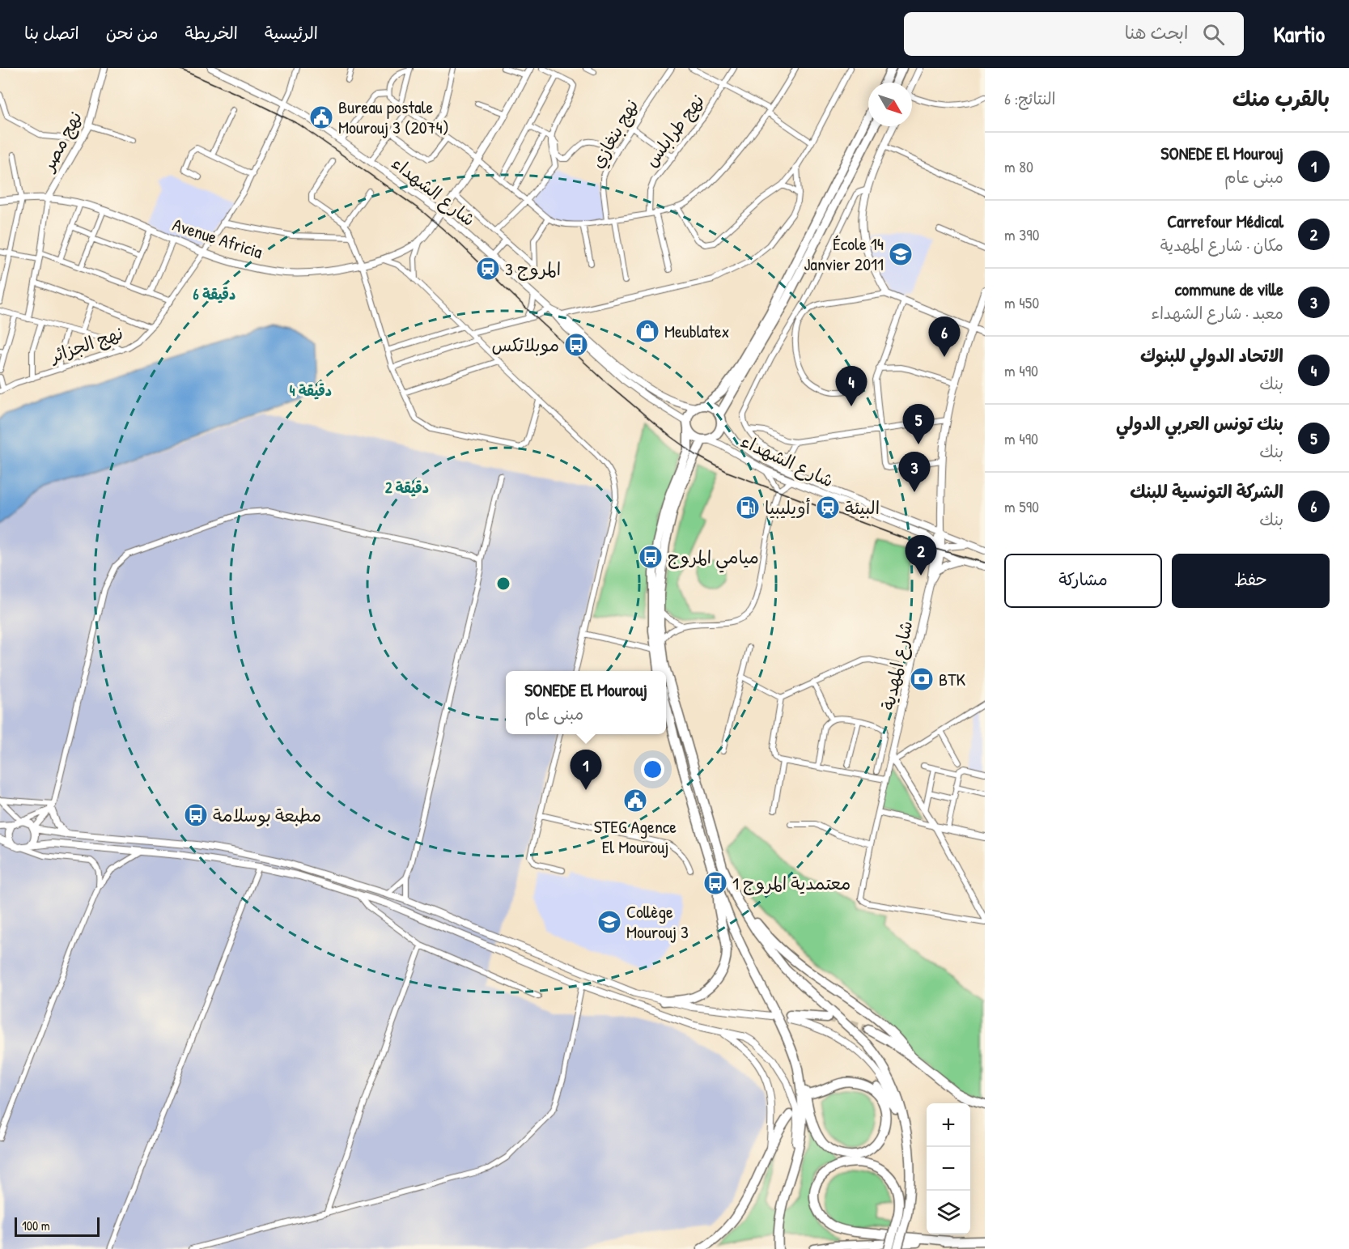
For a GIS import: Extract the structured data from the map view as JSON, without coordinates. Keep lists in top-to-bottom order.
{
  "streets": {
    "main road": [
      "نهج مصر",
      "شارع الشهداء",
      "Avenue Africia",
      "شارع المهدية"
    ],
    "street": ["نهج طرابلس", "نهج بنغازي", "نهج الجزائر"]
  },
  "crossings": [
    ["نهج مصر", "Avenue Africia"],
    ["شارع الشهداء", "Avenue Africia"],
    ["شارع الشهداء", "نهج الجزائر"],
    ["Avenue Africia", "نهج الجزائر"]
  ],
  "places": {
    "public building": ["Bureau postale Mourouj 3 (2074)", "STEG Agence El Mourouj"],
    "school or university": ["École 14 Janvier 2011", "Collège Mourouj 3"],
    "station": ["المروج 3", "البيئة"],
    "shop": ["Meublatex"],
    "bus stop": [
      "موبلاتكس",
      "ميامي المروج",
      "مطبعة بوسلامة",
      "معتمدية المروج 1"
    ],
    "fuel station": ["أويليبيا"],
    "bank": ["BTK"]
  },
  "scale_bar": "100 m",
  "north": "bottom right",
  "page": {
    "header": "Kartio",
    "search": "ابحث هنا",
    "nav": [
      "الرئيسية",
      "الخريطة",
      "من نحن",
      "اتصل بنا"
    ],
    "heading": ["بالقرب منك", "النتائج: 6"],
    "list": [
      {
        "mark": "1",
        "name": "SONEDE El Mourouj",
        "note": "مبنى عام",
        "value": "80 m"
      },
      {
        "mark": "2",
        "name": "Carrefour Médical",
        "note": "مكان · شارع المهدية",
        "value": "390 m"
      },
      {
        "mark": "3",
        "name": "commune de ville",
        "note": "معبد · شارع الشهداء",
        "value": "450 m"
      },
      {
        "mark": "4",
        "name": "الاتحاد الدولي للبنوك",
        "note": "بنك",
        "value": "490 m"
      },
      {
        "mark": "5",
        "name": "بنك تونس العربي الدولي",
        "note": "بنك",
        "value": "490 m"
      },
      {
        "mark": "6",
        "name": "الشركة التونسية للبنك",
        "note": "بنك",
        "value": "590 m"
      }
    ],
    "pins": [
      "6",
      "4",
      "5",
      "3",
      "2",
      "1"
    ],
    "buttons": ["حفظ", "مشاركة"],
    "popup": ["SONEDE El Mourouj", "مبنى عام"],
    "map_buttons": ["+", "−"],
    "scale": "100 m"
  },
  "rings": ["6 دقيقة", "4 دقيقة", "2 دقيقة"]
}
